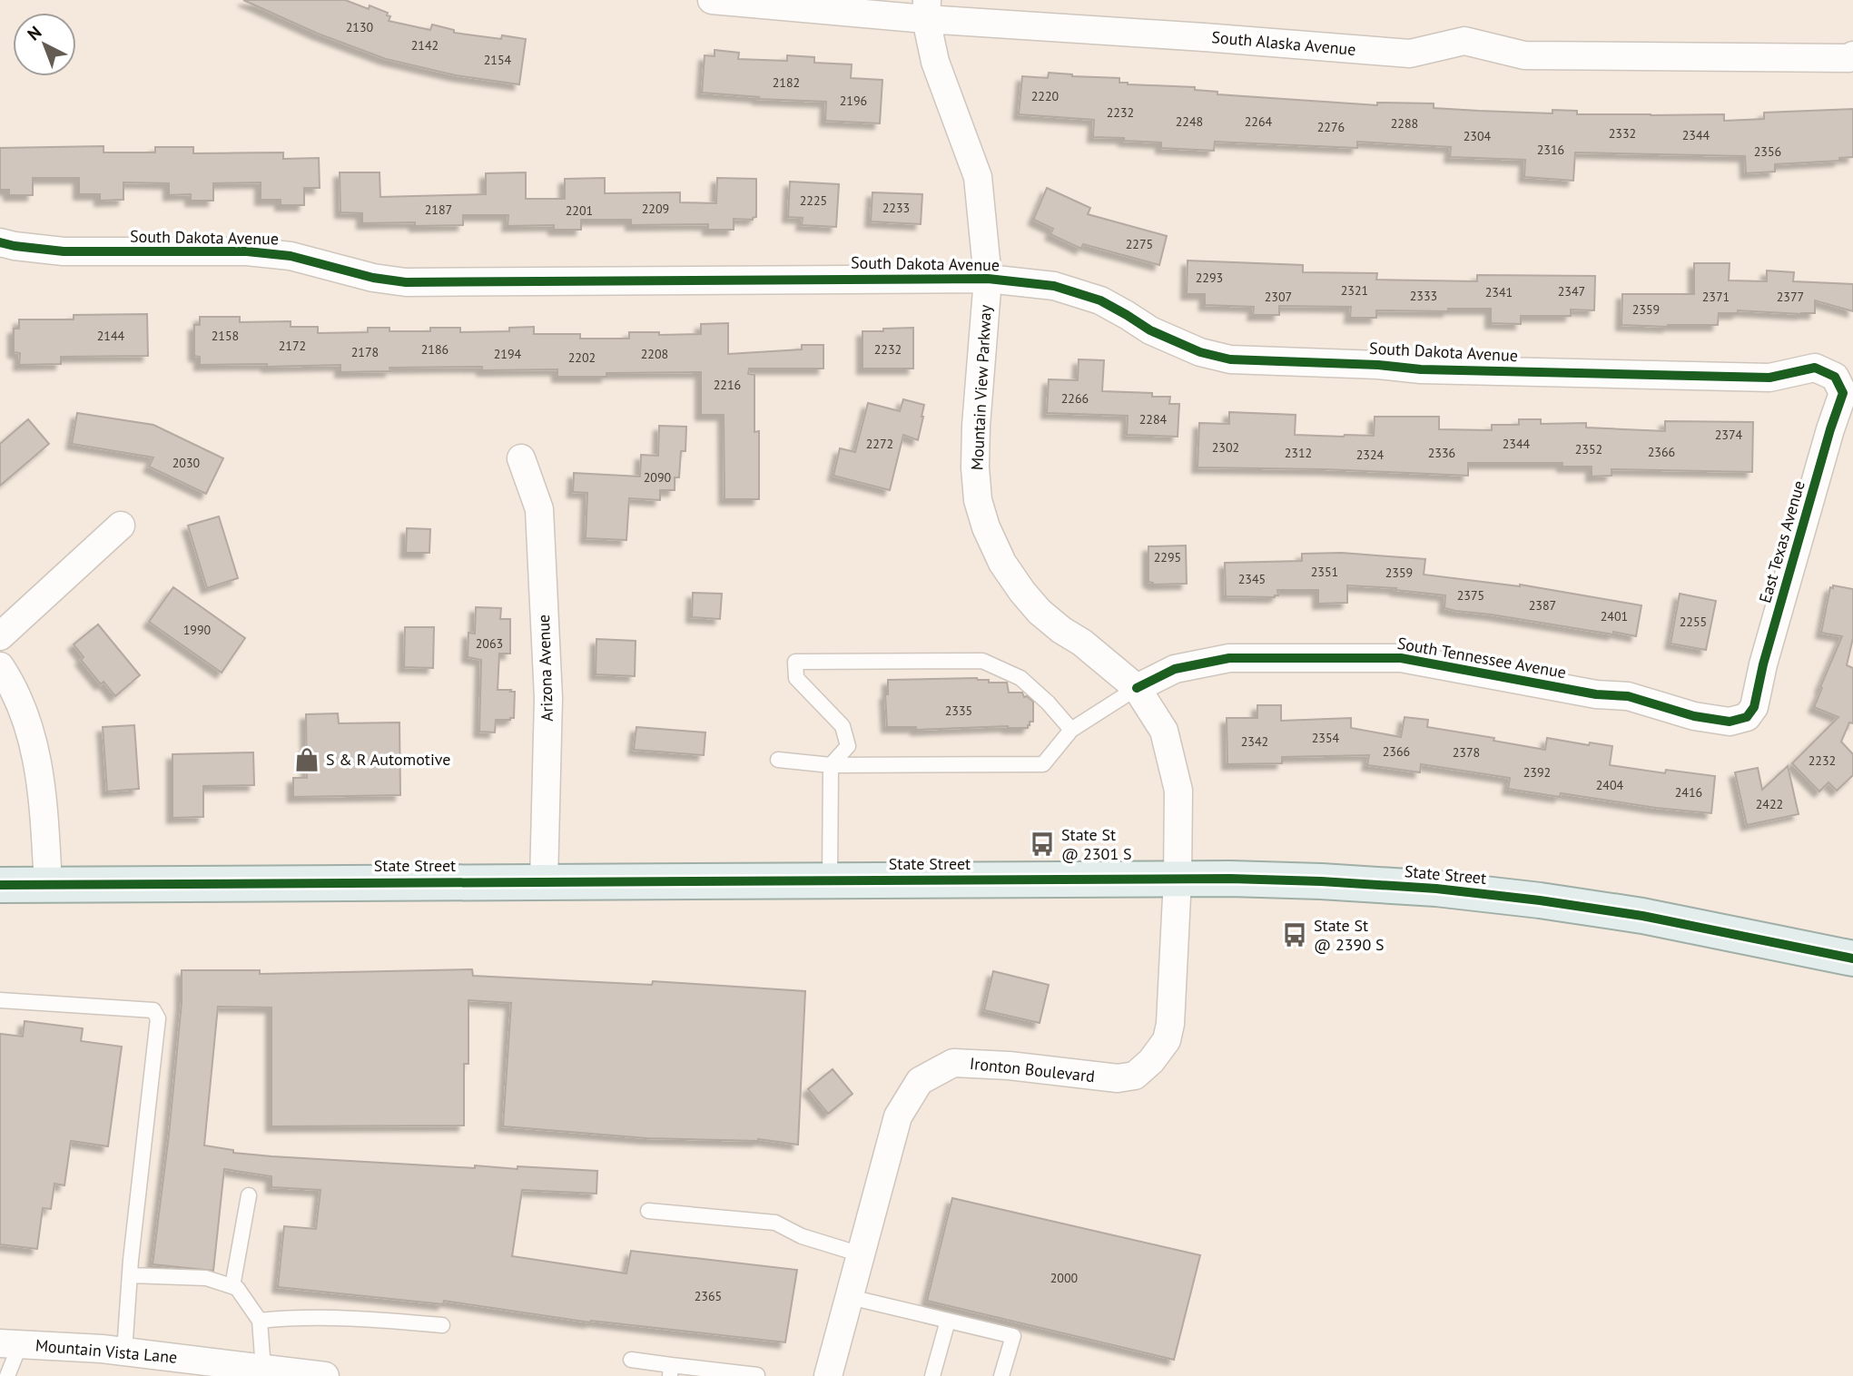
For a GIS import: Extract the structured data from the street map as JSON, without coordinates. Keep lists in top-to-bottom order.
{
  "streets": {
    "main road": ["State Street"],
    "street": [
      "South Alaska Avenue",
      "South Dakota Avenue",
      "Mountain View Parkway",
      "East Texas Avenue",
      "South Tennessee Avenue",
      "Arizona Avenue",
      "Ironton Boulevard",
      "Mountain Vista Lane"
    ]
  },
  "crossings": [
    ["South Alaska Avenue", "Mountain View Parkway"],
    ["South Dakota Avenue", "Mountain View Parkway"],
    ["South Dakota Avenue", "East Texas Avenue"],
    ["Mountain View Parkway", "South Tennessee Avenue"],
    ["Mountain View Parkway", "State Street"],
    ["Mountain View Parkway", "Ironton Boulevard"],
    ["East Texas Avenue", "South Tennessee Avenue"],
    ["Arizona Avenue", "State Street"],
    ["State Street", "Ironton Boulevard"]
  ],
  "places": {
    "shop": ["S & R Automotive"],
    "bus stop": ["State St @ 2301 S", "State St @ 2390 S"]
  },
  "house_numbers": [
    "2130",
    "2142",
    "2154",
    "2182",
    "2220",
    "2196",
    "2232",
    "2248",
    "2264",
    "2288",
    "2276",
    "2332",
    "2344",
    "2304",
    "2316",
    "2356",
    "2225",
    "2233",
    "2209",
    "2187",
    "2201",
    "2275",
    "2293",
    "2321",
    "2347",
    "2341",
    "2333",
    "2307",
    "2371",
    "2377",
    "2359",
    "2144",
    "2158",
    "2172",
    "2186",
    "2232",
    "2178",
    "2194",
    "2208",
    "2202",
    "2216",
    "2266",
    "2284",
    "2374",
    "2272",
    "2344",
    "2302",
    "2352",
    "2366",
    "2312",
    "2336",
    "2324",
    "2030",
    "2090",
    "2295",
    "2351",
    "2359",
    "2345",
    "2375",
    "2387",
    "2401",
    "2255",
    "1990",
    "2063",
    "2335",
    "2354",
    "2342",
    "2366",
    "2378",
    "2232",
    "2392",
    "2404",
    "2416",
    "2422",
    "2000",
    "2365"
  ],
  "north": "top left"
}
